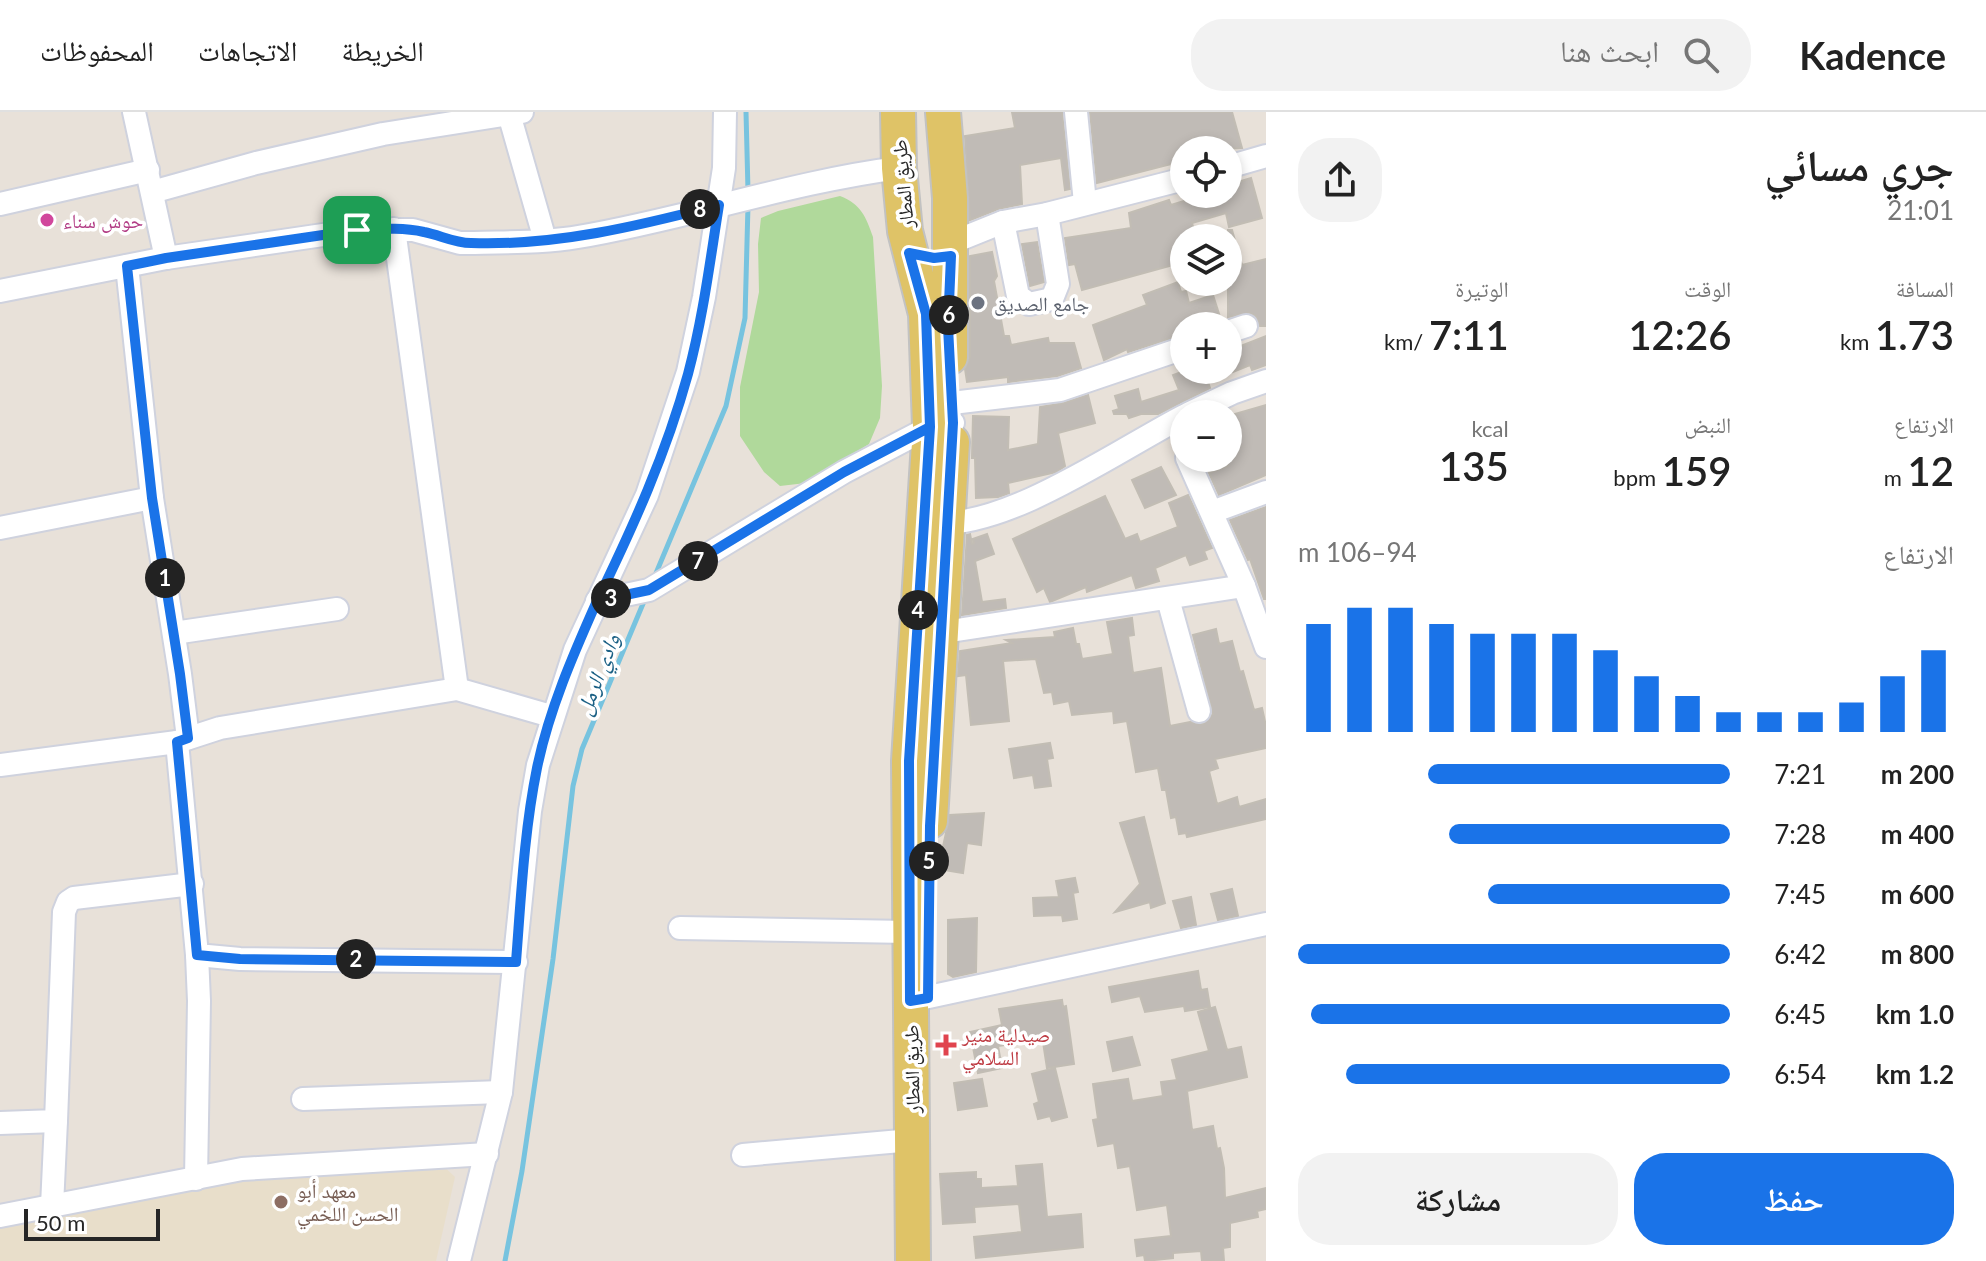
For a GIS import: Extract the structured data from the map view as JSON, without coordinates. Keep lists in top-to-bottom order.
{
  "streets": {
    "main road": ["طريق المطار"]
  },
  "water": ["وادي الرمل"],
  "places": {
    "other": ["حوش سناء", "جامع الصديق", "معهد أبو الحسن اللخمي"],
    "health": ["صيدلية منير السلامي"]
  },
  "scale_bar": "50 m",
  "page": {
    "header": "Kadence",
    "search": "ابحث هنا",
    "nav": ["الخريطة", "الاتجاهات", "المحفوظات"],
    "heading": ["جري مسائي", "21:01"],
    "map_buttons": ["+", "−"],
    "pins": [
      "8",
      "6",
      "7",
      "1",
      "3",
      "4",
      "5",
      "2"
    ],
    "stats": [
      ["المسافة", "1.73 km"],
      ["الوقت", "12:26"],
      ["الوتيرة", "7:11 /km"],
      ["الارتفاع", "12 m"],
      ["النبض", "159 bpm"],
      ["kcal", "135"]
    ],
    "chart": ["الارتفاع", "94–106 m"],
    "list": [
      {
        "name": "200 m",
        "note": "7:21"
      },
      {
        "name": "400 m",
        "note": "7:28"
      },
      {
        "name": "600 m",
        "note": "7:45"
      },
      {
        "name": "800 m",
        "note": "6:42"
      },
      {
        "name": "1.0 km",
        "note": "6:45"
      },
      {
        "name": "1.2 km",
        "note": "6:54"
      }
    ],
    "buttons": ["حفظ", "مشاركة"],
    "scale": "50 m"
  }
}
